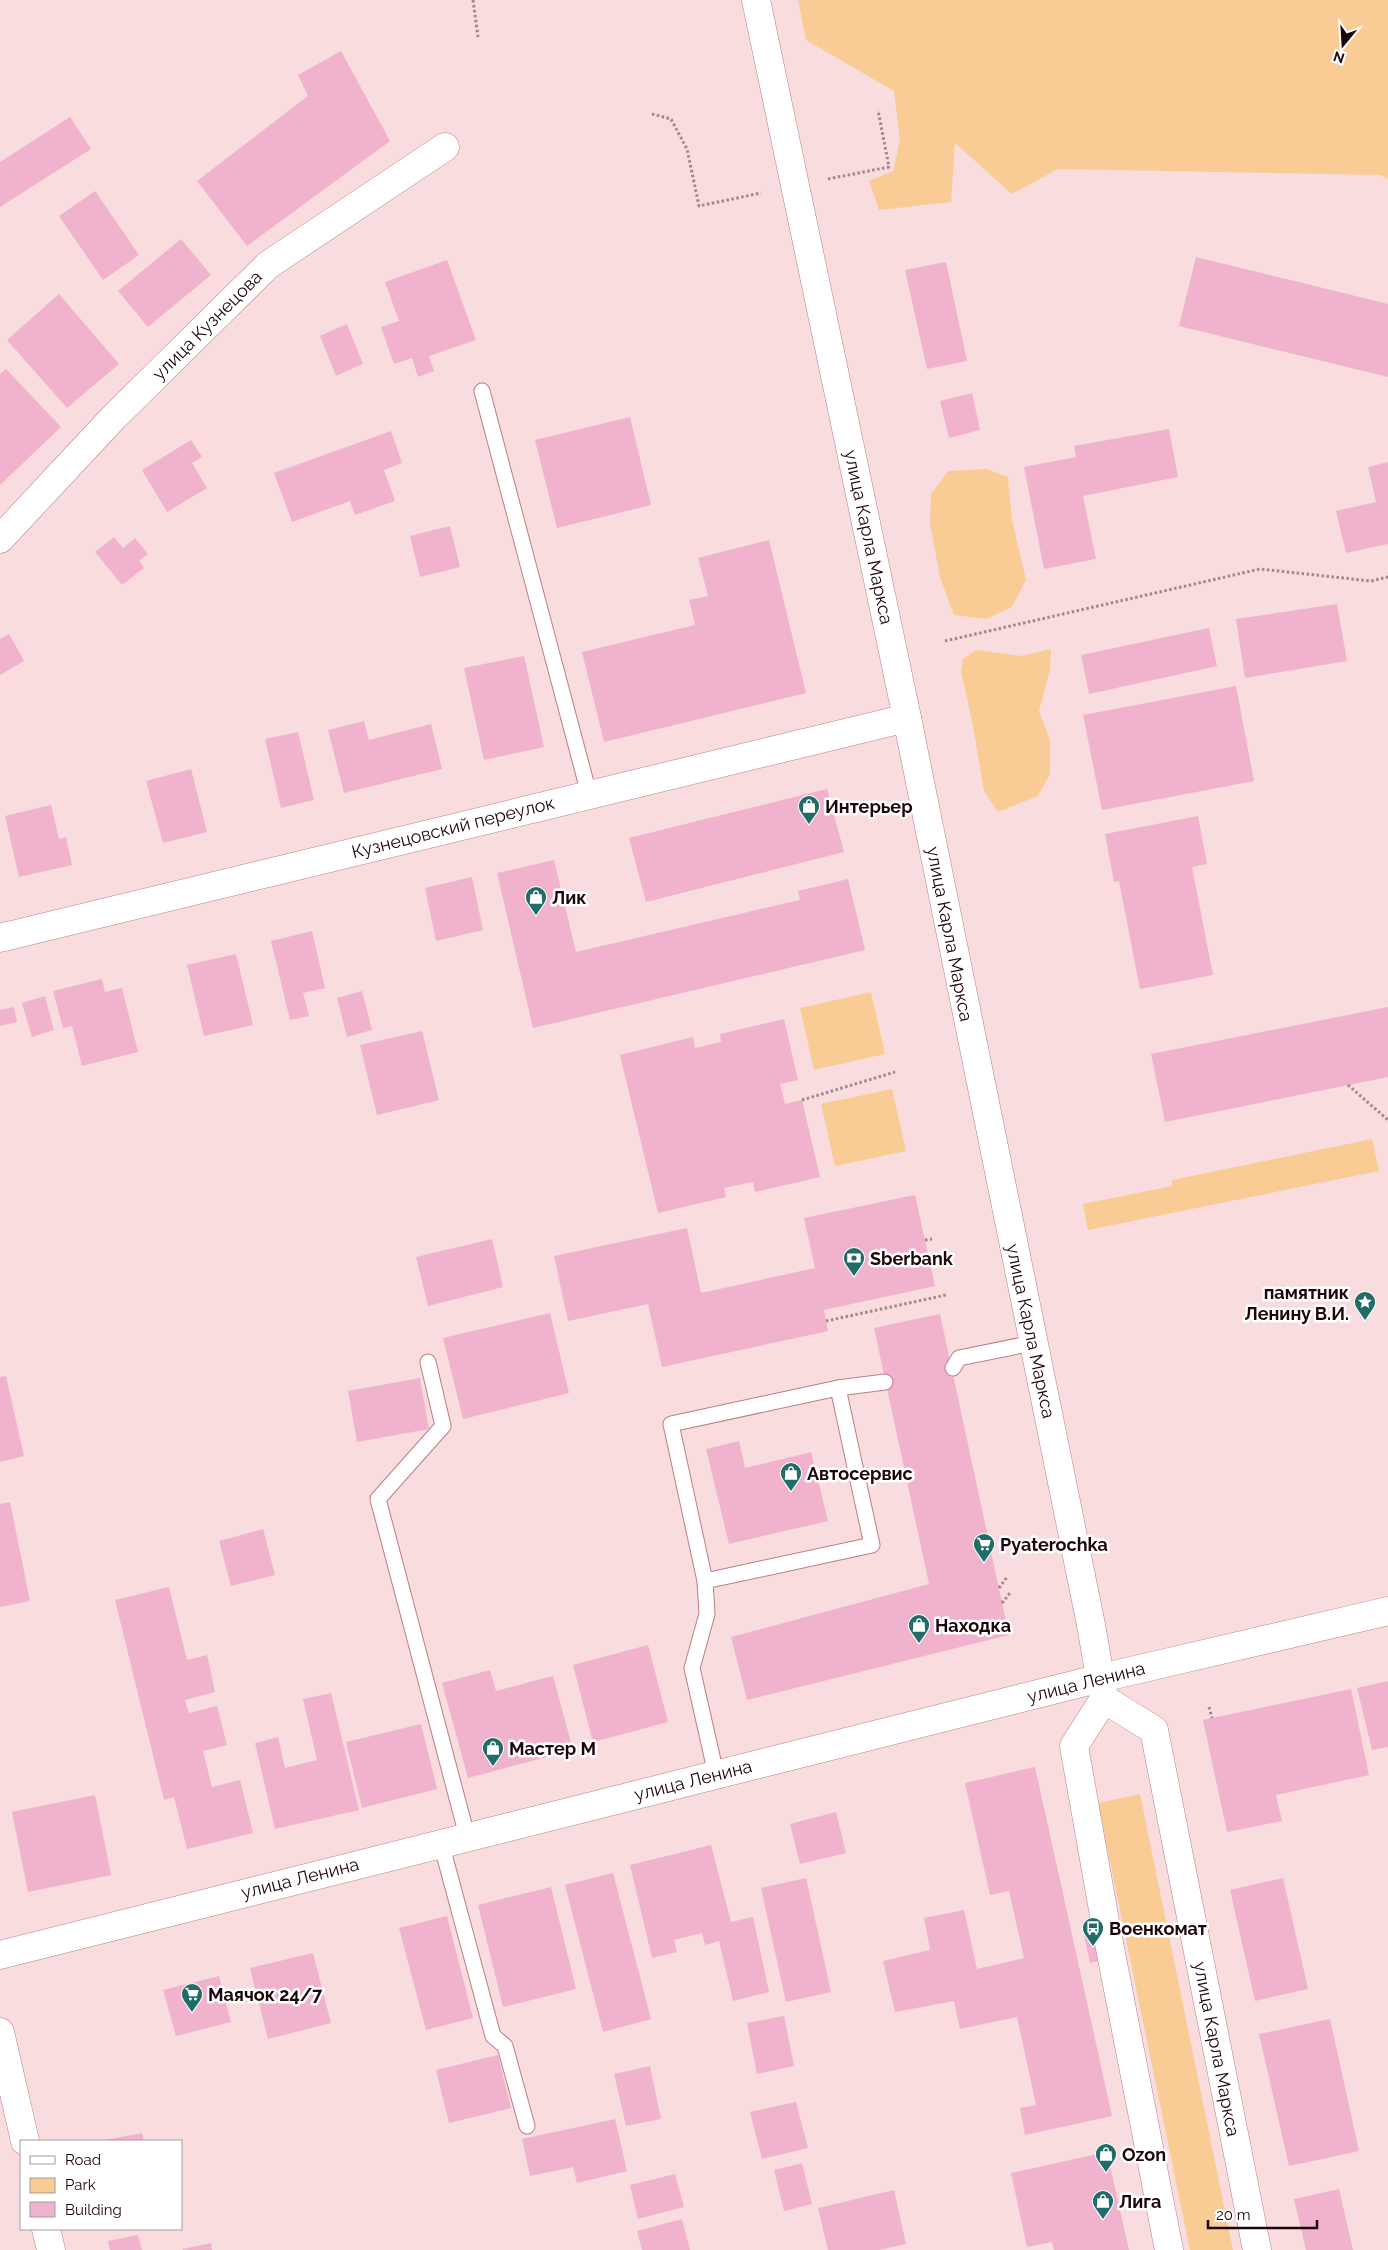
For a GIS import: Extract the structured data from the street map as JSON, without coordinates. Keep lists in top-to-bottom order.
{
  "streets": {
    "main road": [
      "улица Кузнецова",
      "улица Карла Маркса",
      "Кузнецовский переулок",
      "улица Ленина"
    ]
  },
  "crossings": [
    ["улица Карла Маркса", "Кузнецовский переулок"],
    ["улица Карла Маркса", "улица Ленина"]
  ],
  "places": {
    "shop": [
      "Интерьер",
      "Лик",
      "Автосервис",
      "Находка",
      "Мастер М",
      "Ozon",
      "Лига"
    ],
    "bank": ["Sberbank"],
    "place": ["памятник Ленину В.И."],
    "supermarket": ["Pyaterochka", "Маячок 24/7"],
    "bus stop": ["Военкомат"]
  },
  "legend": ["Road", "Park", "Building"],
  "scale_bar": "20 m",
  "north": "bottom"
}
